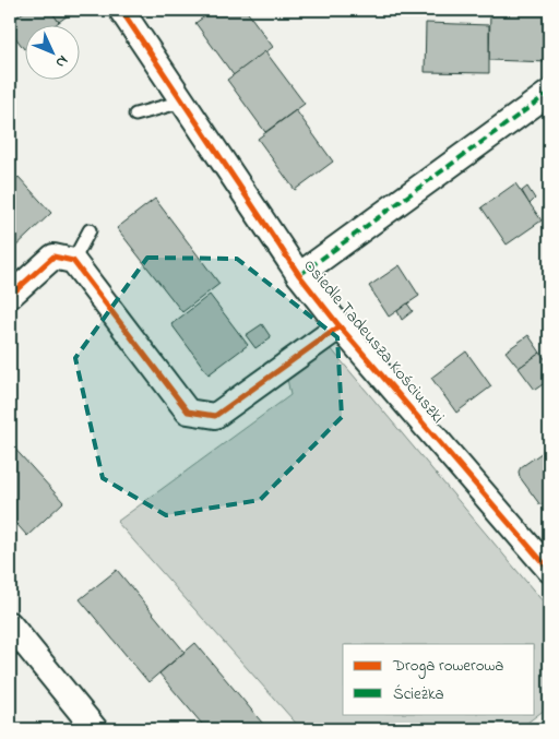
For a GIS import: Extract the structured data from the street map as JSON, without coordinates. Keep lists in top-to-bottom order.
{
  "streets": {
    "street": ["Osiedle Tadeusza Kościuszki"]
  },
  "legend": ["Droga rowerowa", "Ścieżka"],
  "north": "bottom right"
}
